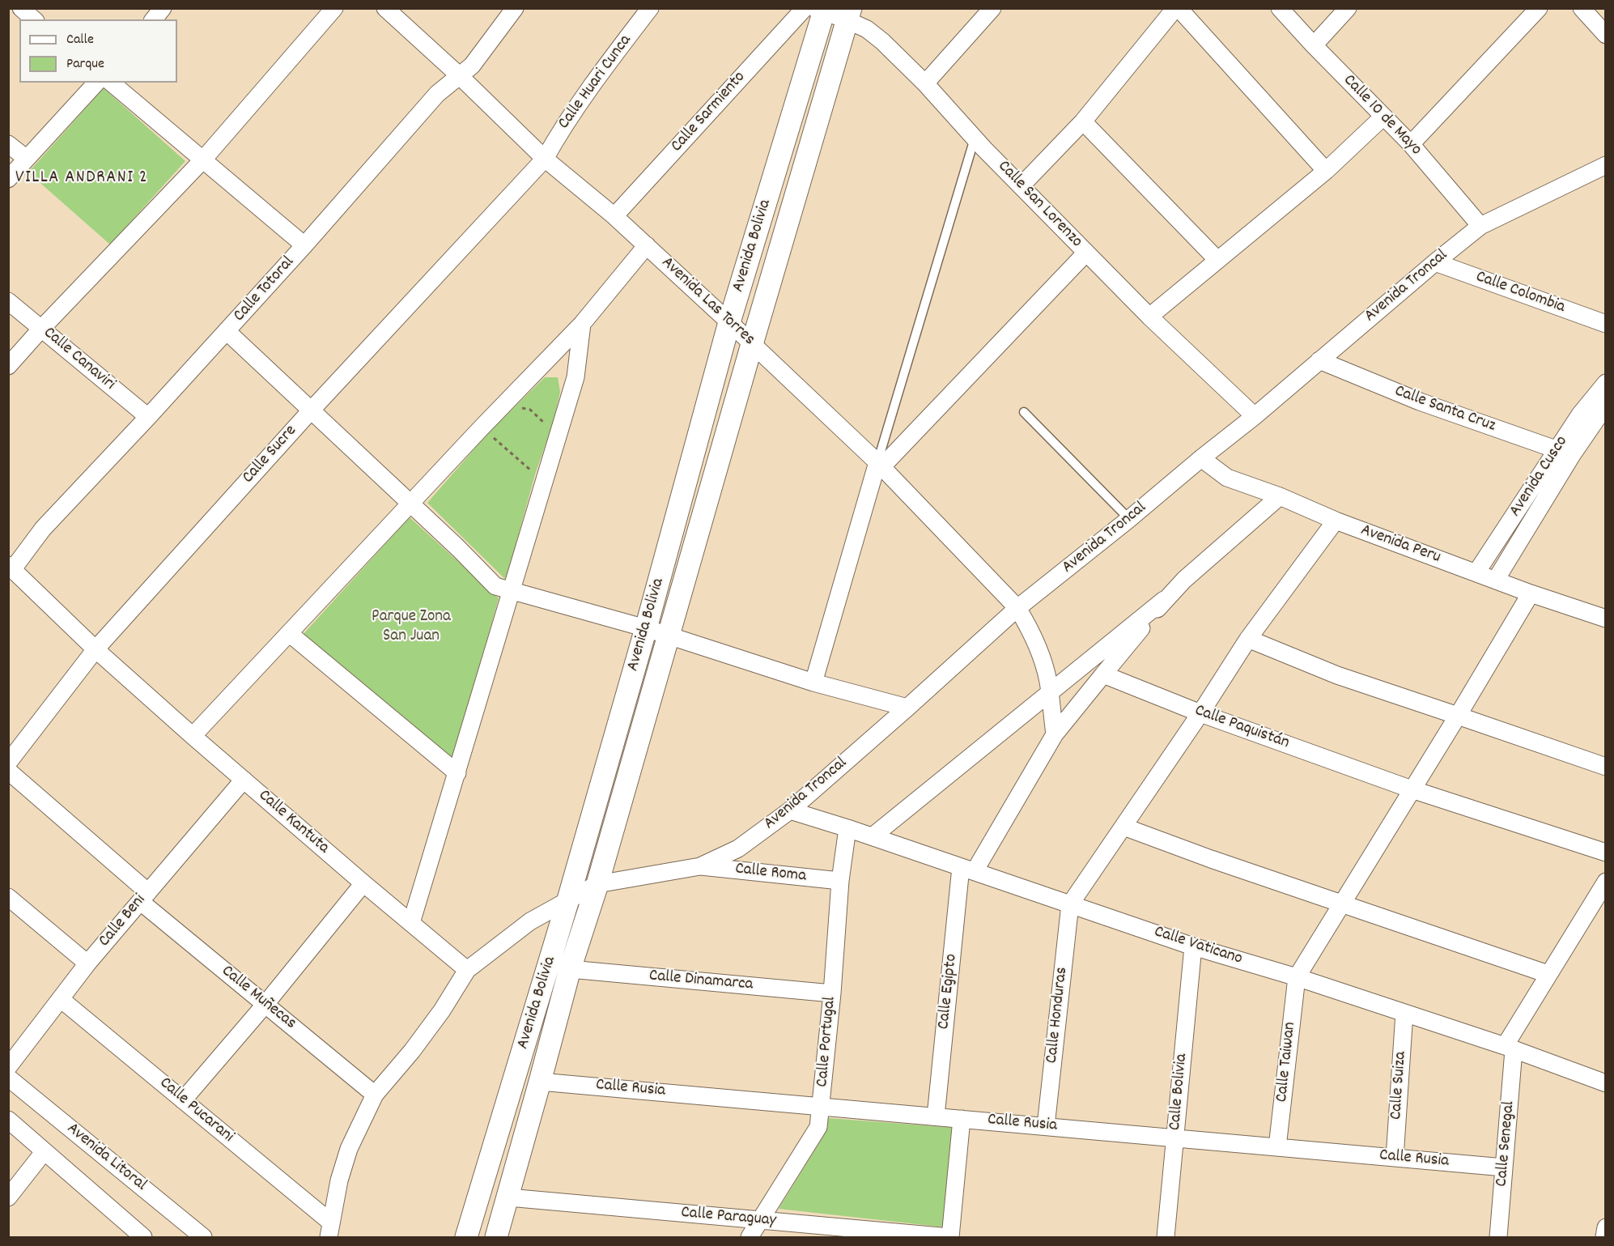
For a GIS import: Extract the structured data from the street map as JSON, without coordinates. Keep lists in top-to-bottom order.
{
  "streets": {
    "street": [
      "Calle Huari Cunca",
      "Calle Sarmiento",
      "Calle 10 de Mayo",
      "Calle San Lorenzo",
      "Avenida Bolivia",
      "Avenida Troncal",
      "Calle Totoral",
      "Calle Colombia",
      "Avenida Las Torres",
      "Calle Canaviri",
      "Calle Santa Cruz",
      "Calle Sucre",
      "Avenida Cusco",
      "Avenida Peru",
      "Calle Paquistán",
      "Calle Kantuta",
      "Calle Roma",
      "Calle Beni",
      "Calle Vaticano",
      "Calle Dinamarca",
      "Calle Egipto",
      "Calle Muñecas",
      "Calle Honduras",
      "Calle Portugal",
      "Calle Taiwan",
      "Calle Suiza",
      "Calle Rusia",
      "Calle Bolivia",
      "Calle Pucarani",
      "Calle Senegal",
      "Avenida Litoral",
      "Calle Paraguay"
    ]
  },
  "crossings": [
    ["Calle Huari Cunca", "Avenida Las Torres"],
    ["Calle Huari Cunca", "Calle Sucre"],
    ["Calle Sarmiento", "Calle San Lorenzo"],
    ["Calle Sarmiento", "Avenida Bolivia"],
    ["Calle Sarmiento", "Avenida Las Torres"],
    ["Calle 10 de Mayo", "Avenida Troncal"],
    ["Calle San Lorenzo", "Avenida Bolivia"],
    ["Calle San Lorenzo", "Avenida Troncal"],
    ["Avenida Bolivia", "Avenida Troncal"],
    ["Avenida Bolivia", "Avenida Las Torres"],
    ["Avenida Bolivia", "Calle Dinamarca"],
    ["Avenida Bolivia", "Calle Rusia"],
    ["Avenida Bolivia", "Calle Paraguay"],
    ["Avenida Troncal", "Calle Colombia"],
    ["Avenida Troncal", "Avenida Las Torres"],
    ["Avenida Troncal", "Calle Santa Cruz"],
    ["Avenida Troncal", "Avenida Peru"],
    ["Avenida Troncal", "Calle Roma"],
    ["Avenida Troncal", "Calle Vaticano"],
    ["Calle Totoral", "Avenida Las Torres"],
    ["Calle Totoral", "Calle Canaviri"],
    ["Calle Totoral", "Calle Kantuta"],
    ["Avenida Las Torres", "Calle Sucre"],
    ["Calle Santa Cruz", "Avenida Cusco"],
    ["Calle Sucre", "Calle Kantuta"],
    ["Avenida Cusco", "Avenida Peru"],
    ["Calle Kantuta", "Calle Beni"],
    ["Calle Roma", "Calle Portugal"],
    ["Calle Beni", "Calle Muñecas"],
    ["Calle Beni", "Calle Pucarani"],
    ["Calle Vaticano", "Calle Egipto"],
    ["Calle Vaticano", "Calle Honduras"],
    ["Calle Vaticano", "Calle Portugal"],
    ["Calle Vaticano", "Calle Taiwan"],
    ["Calle Vaticano", "Calle Suiza"],
    ["Calle Vaticano", "Calle Bolivia"],
    ["Calle Vaticano", "Calle Senegal"],
    ["Calle Dinamarca", "Calle Portugal"],
    ["Calle Egipto", "Calle Rusia"],
    ["Calle Honduras", "Calle Rusia"],
    ["Calle Portugal", "Calle Rusia"],
    ["Calle Portugal", "Calle Paraguay"],
    ["Calle Taiwan", "Calle Rusia"],
    ["Calle Suiza", "Calle Rusia"],
    ["Calle Rusia", "Calle Bolivia"],
    ["Calle Rusia", "Calle Senegal"]
  ],
  "districts": ["VILLA ANDRANI 2"],
  "parks": ["Parque Zona San Juan"],
  "legend": ["Calle", "Parque"]
}
